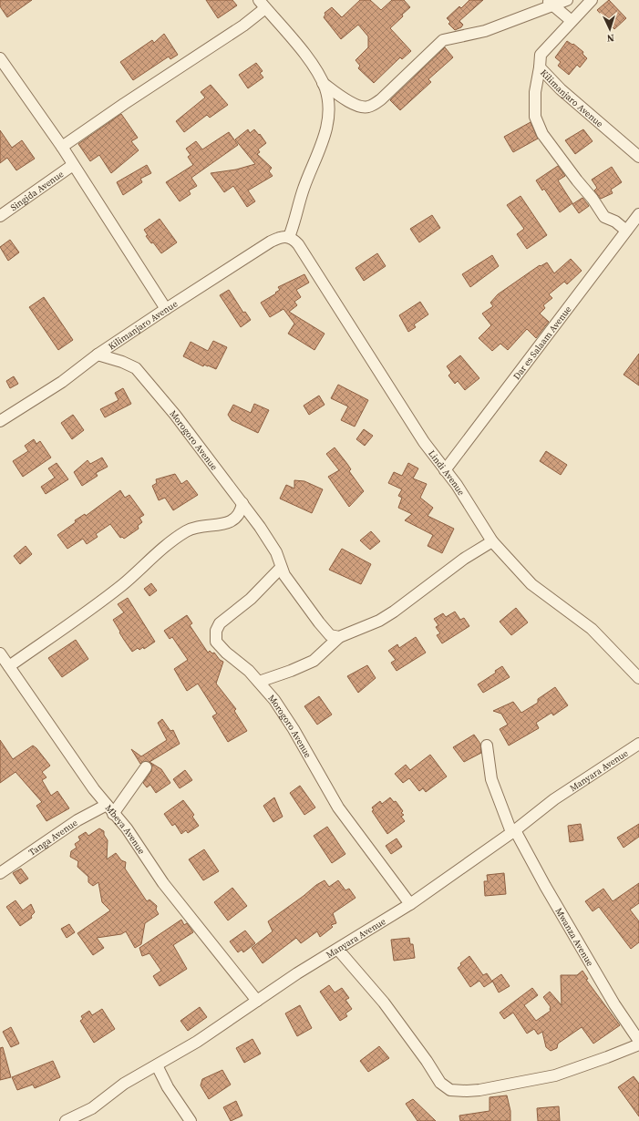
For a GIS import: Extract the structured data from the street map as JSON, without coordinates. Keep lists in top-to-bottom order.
{
  "streets": {
    "street": [
      "Kilimanjaro Avenue",
      "Singida Avenue",
      "Dar es Salaam Avenue",
      "Morogoro Avenue",
      "Lindi Avenue",
      "Manyara Avenue",
      "Mbeya Avenue",
      "Tanga Avenue",
      "Mwanza Avenue"
    ]
  },
  "crossings": [
    ["Kilimanjaro Avenue", "Morogoro Avenue"],
    ["Kilimanjaro Avenue", "Lindi Avenue"],
    ["Dar es Salaam Avenue", "Lindi Avenue"],
    ["Morogoro Avenue", "Manyara Avenue"],
    ["Manyara Avenue", "Mbeya Avenue"],
    ["Manyara Avenue", "Mwanza Avenue"],
    ["Mbeya Avenue", "Tanga Avenue"]
  ],
  "north": "bottom"
}
